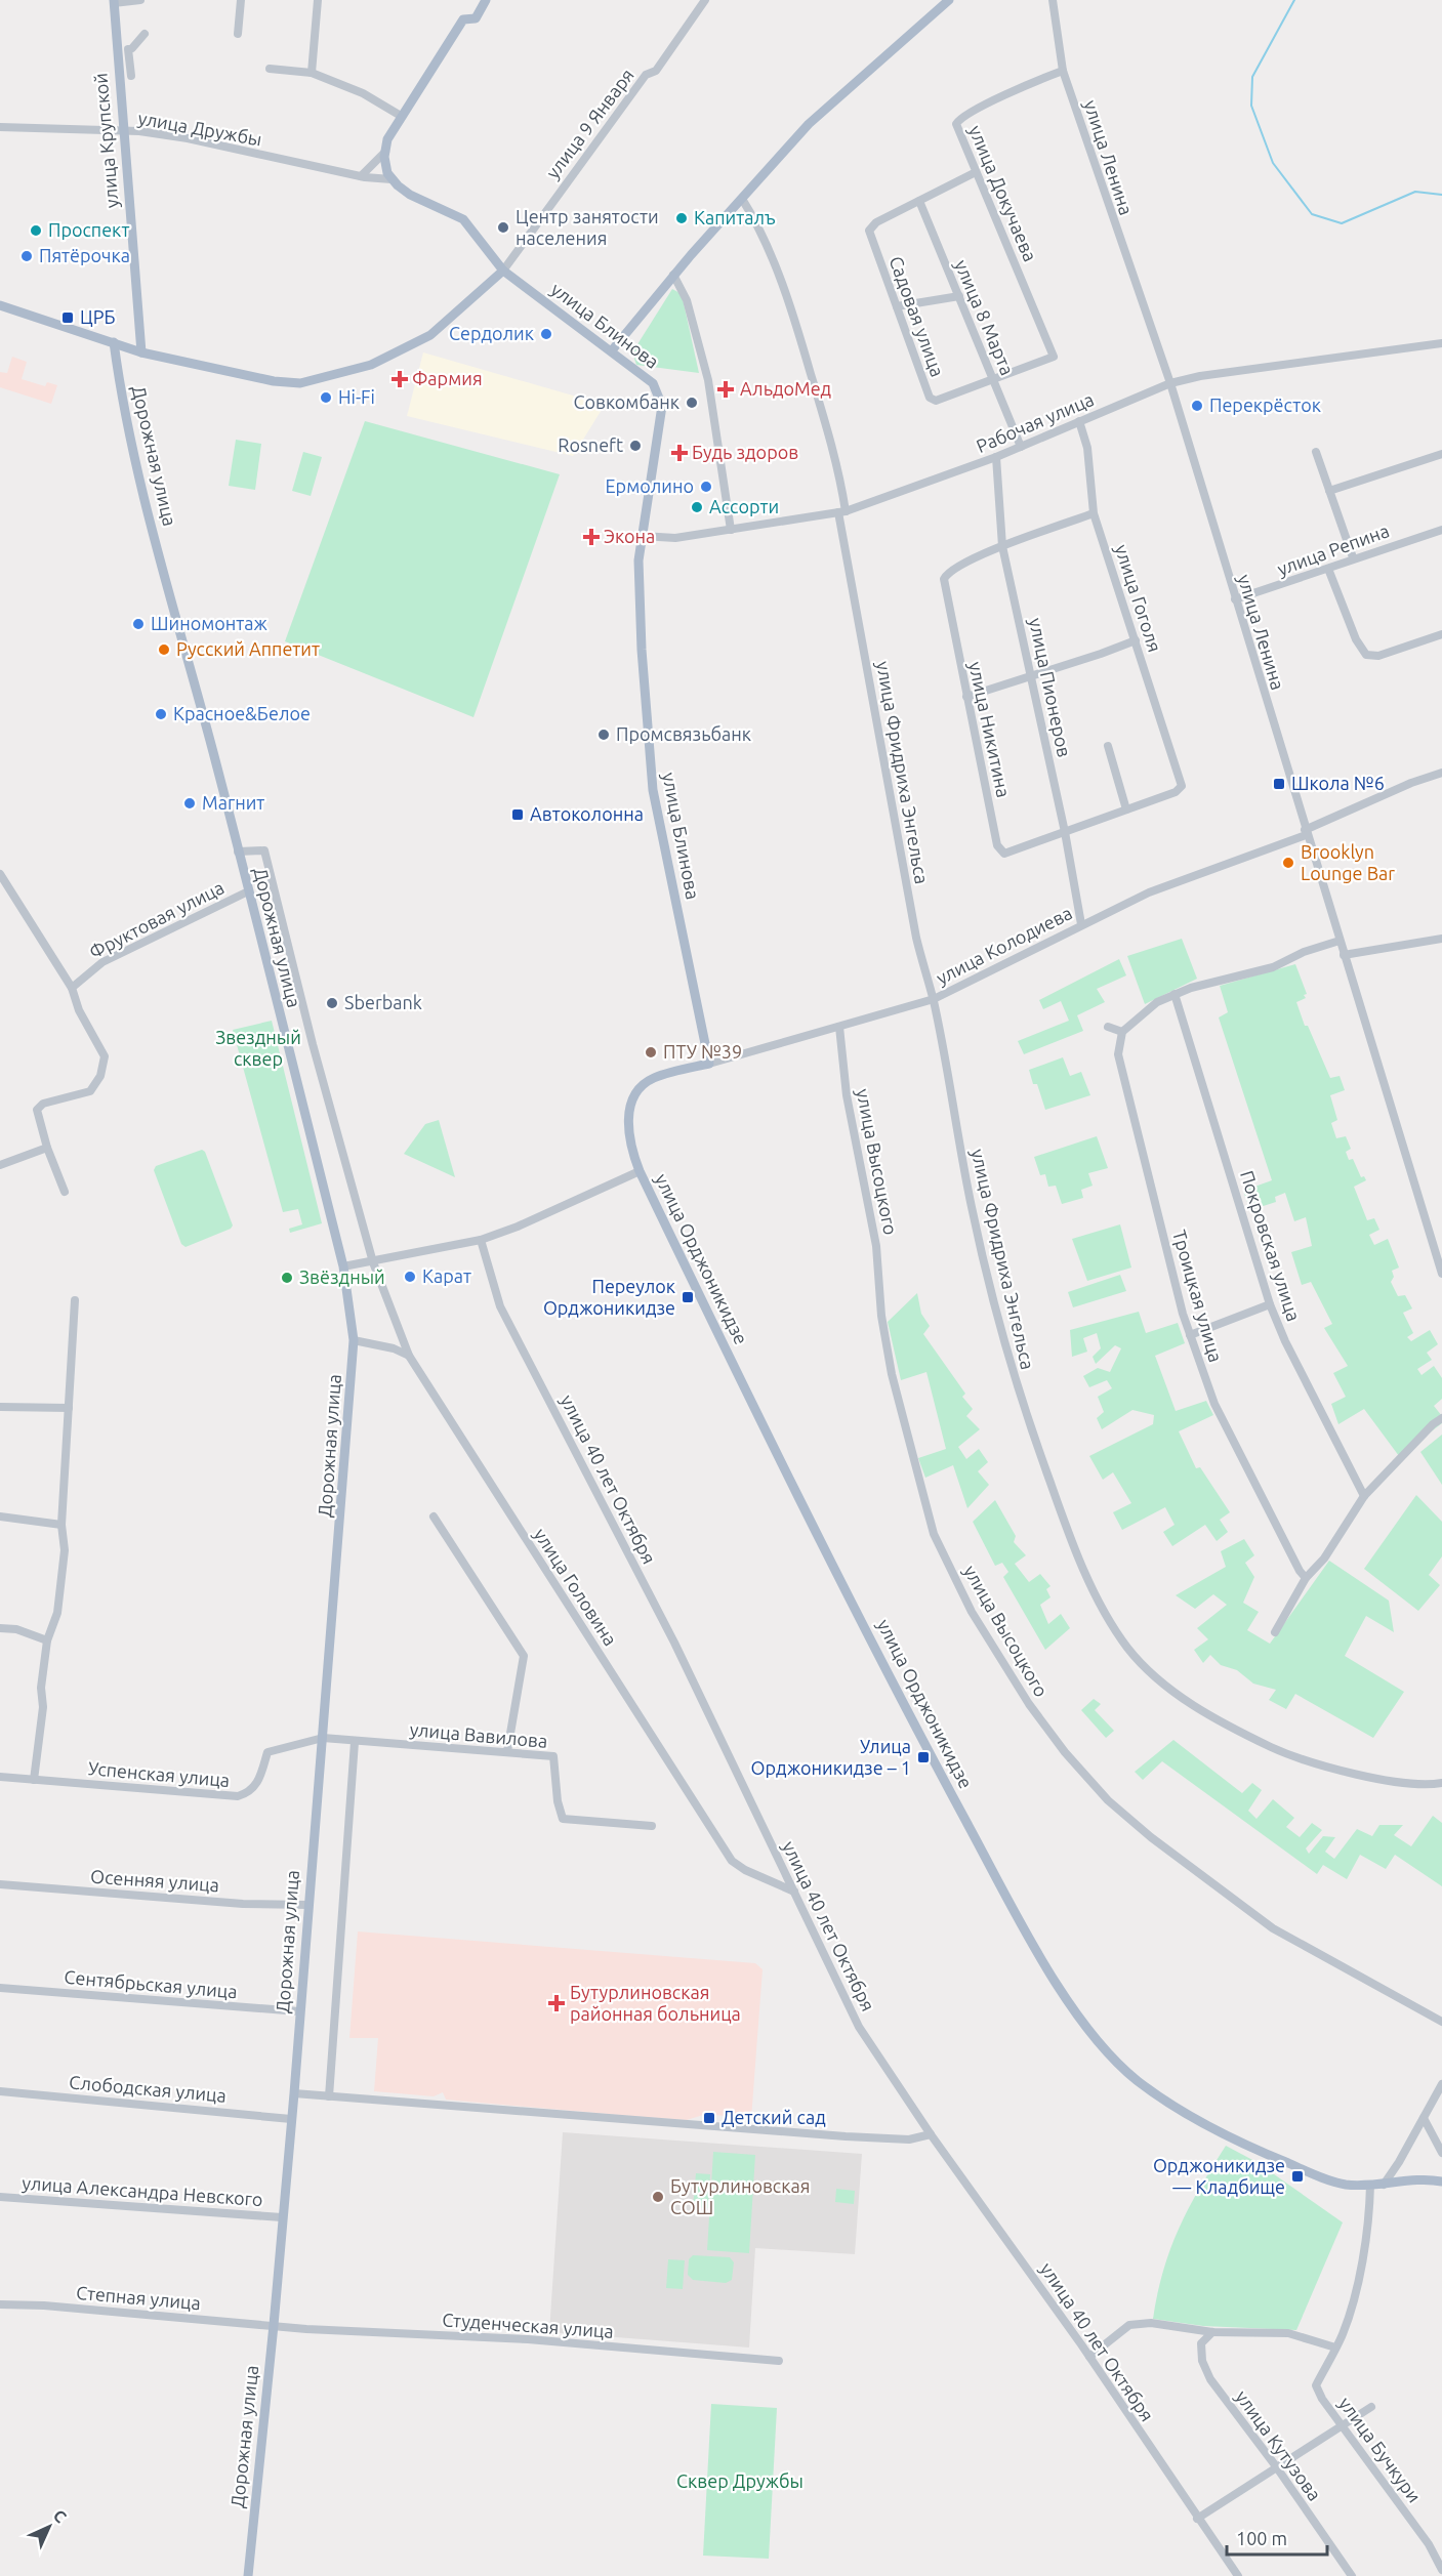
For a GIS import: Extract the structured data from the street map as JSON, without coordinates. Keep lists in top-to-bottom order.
{
  "streets": {
    "main road": [
      "улица Крупской",
      "улица Блинова",
      "Дорожная улица",
      "улица Орджоникидзе"
    ],
    "street": [
      "улица 9 Января",
      "улица Дружбы",
      "улица Ленина",
      "улица Докучаева",
      "Садовая улица",
      "улица 8 Марта",
      "Рабочая улица",
      "улица Репина",
      "улица Гоголя",
      "улица Пионеров",
      "улица Никитина",
      "улица Фридриха Энгельса",
      "Фруктовая улица",
      "улица Колодиева",
      "улица Высоцкого",
      "Покровская улица",
      "Троицкая улица",
      "улица 40 лет Октября",
      "улица Головина",
      "улица Вавилова",
      "Успенская улица",
      "Осенняя улица",
      "Сентябрьская улица",
      "Слободская улица",
      "улица Александра Невского",
      "Степная улица",
      "Студенческая улица",
      "улица Кутузова",
      "улица Бучкури"
    ]
  },
  "crossings": [
    ["улица 9 Января", "улица Блинова"],
    ["улица Дружбы", "улица Крупской"],
    ["улица Дружбы", "улица Блинова"],
    ["улица Ленина", "улица Докучаева"],
    ["улица Ленина", "Рабочая улица"],
    ["улица Ленина", "улица Репина"],
    ["улица Ленина", "улица Колодиева"],
    ["улица Докучаева", "Садовая улица"],
    ["Садовая улица", "улица 8 Марта"],
    ["улица 8 Марта", "Рабочая улица"],
    ["улица Блинова", "Рабочая улица"],
    ["улица Блинова", "улица Колодиева"],
    ["улица Блинова", "улица Орджоникидзе"],
    ["Рабочая улица", "улица Гоголя"],
    ["Рабочая улица", "улица Пионеров"],
    ["Рабочая улица", "улица Фридриха Энгельса"],
    ["Дорожная улица", "Фруктовая улица"],
    ["Дорожная улица", "улица Головина"],
    ["Дорожная улица", "улица Вавилова"],
    ["Дорожная улица", "Успенская улица"],
    ["Дорожная улица", "Осенняя улица"],
    ["Дорожная улица", "Сентябрьская улица"],
    ["Дорожная улица", "Слободская улица"],
    ["Дорожная улица", "улица Александра Невского"],
    ["Дорожная улица", "Степная улица"],
    ["Дорожная улица", "Студенческая улица"],
    ["улица Гоголя", "улица Никитина"],
    ["улица Пионеров", "улица Никитина"],
    ["улица Пионеров", "улица Колодиева"],
    ["улица Фридриха Энгельса", "улица Колодиева"],
    ["улица Колодиева", "улица Высоцкого"],
    ["улица Колодиева", "улица Орджоникидзе"],
    ["улица 40 лет Октября", "улица Головина"],
    ["улица Вавилова", "Успенская улица"],
    ["Степная улица", "Студенческая улица"]
  ],
  "parks": ["Звездный сквер", "Сквер Дружбы"],
  "places": {
    "other": [
      "Капиталъ",
      "Центр занятости населения",
      "Проспект",
      "Пятёрочка",
      "Сердолик",
      "Hi-Fi",
      "Совкомбанк",
      "Перекрёсток",
      "Rosneft",
      "Ермолино",
      "Ассорти",
      "Шиномонтаж",
      "Русский Аппетит",
      "Красное&Белое",
      "Промсвязьбанк",
      "Магнит",
      "Brooklyn Lounge Bar",
      "Sberbank",
      "ПТУ №39",
      "Карат",
      "Звёздный",
      "Бутурлиновская СОШ"
    ],
    "transit": [
      "ЦРБ",
      "Школа №6",
      "Автоколонна",
      "Переулок Орджоникидзе",
      "Улица Орджоникидзе – 1",
      "Детский сад",
      "Орджоникидзе — Кладбище"
    ],
    "health": [
      "Фармия",
      "АльдоМед",
      "Будь здоров",
      "Экона",
      "Бутурлиновская районная больница"
    ]
  },
  "scale_bar": "100 m",
  "north": "top right"
}
